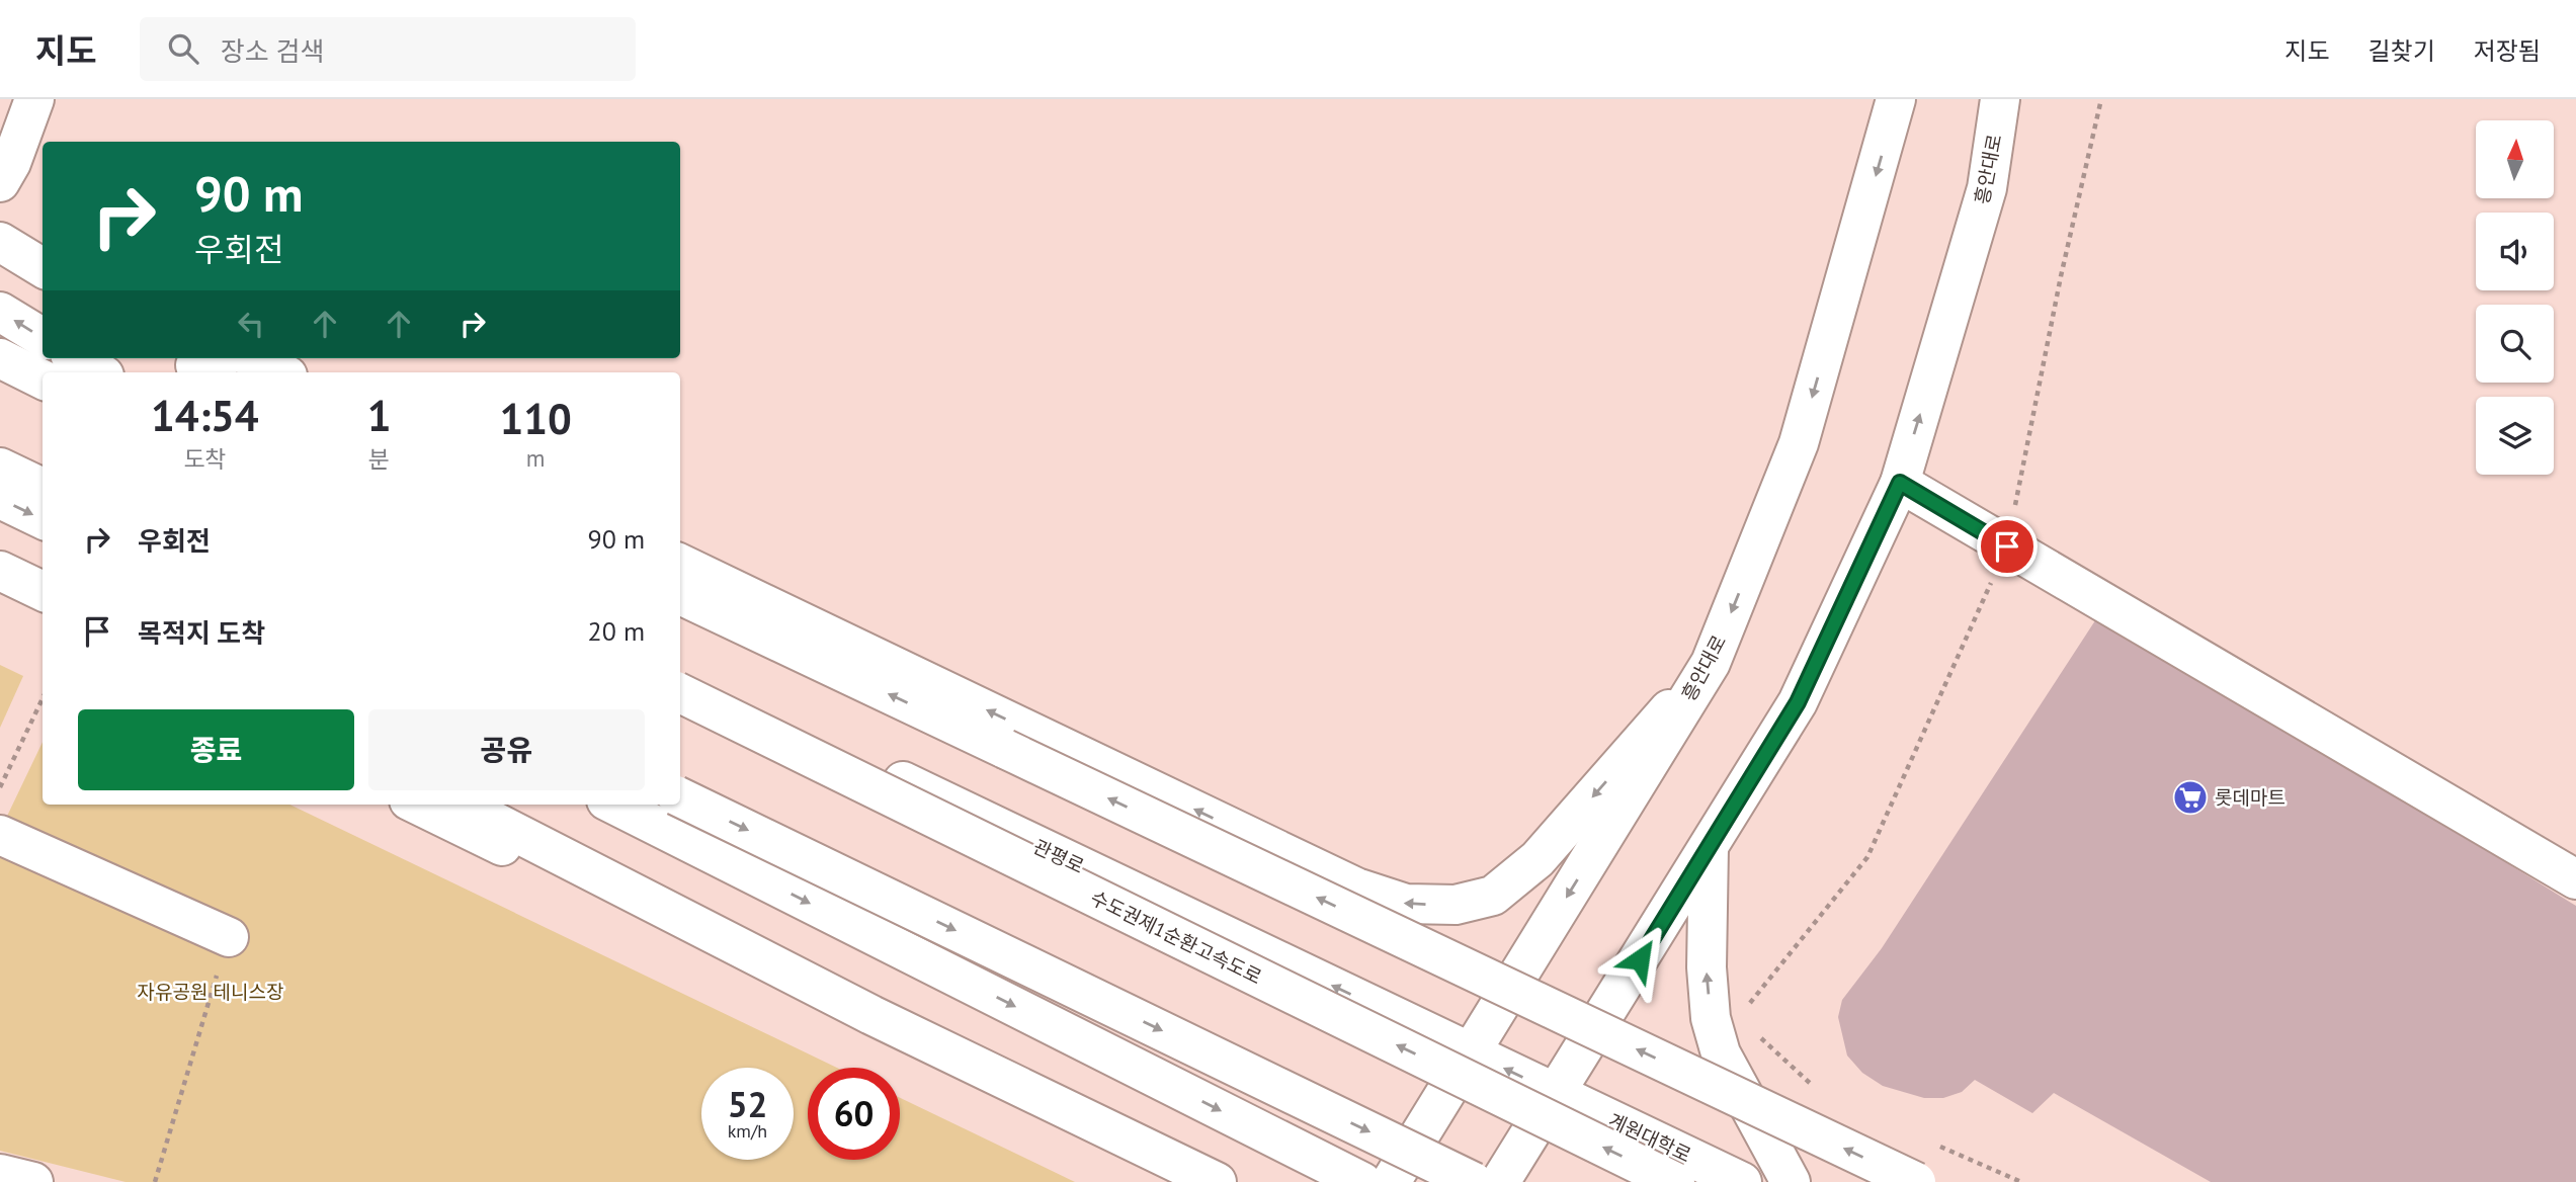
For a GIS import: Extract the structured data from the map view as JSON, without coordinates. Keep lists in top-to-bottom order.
{
  "streets": {
    "main road": [
      "흥안대로",
      "관평로",
      "수도권제1순환고속도로",
      "계원대학로"
    ]
  },
  "crossings": [
    ["흥안대로", "관평로"],
    ["흥안대로", "계원대학로"],
    ["관평로", "계원대학로"]
  ],
  "parks": ["자유공원 테니스장"],
  "places": {
    "supermarket": ["롯데마트"]
  },
  "north": "top",
  "page": {
    "header": "지도",
    "search": "장소 검색",
    "nav": ["지도", "길찾기", "저장됨"],
    "turn": ["90 m", "우회전"],
    "eta": [
      "14:54",
      "도착",
      "1",
      "분",
      "110",
      "m"
    ],
    "list": [
      {
        "name": "우회전",
        "value": "90 m"
      },
      {
        "name": "목적지 도착",
        "value": "20 m"
      }
    ],
    "buttons": ["종료", "공유"],
    "speed": "52 km/h",
    "limit": "60"
  }
}
